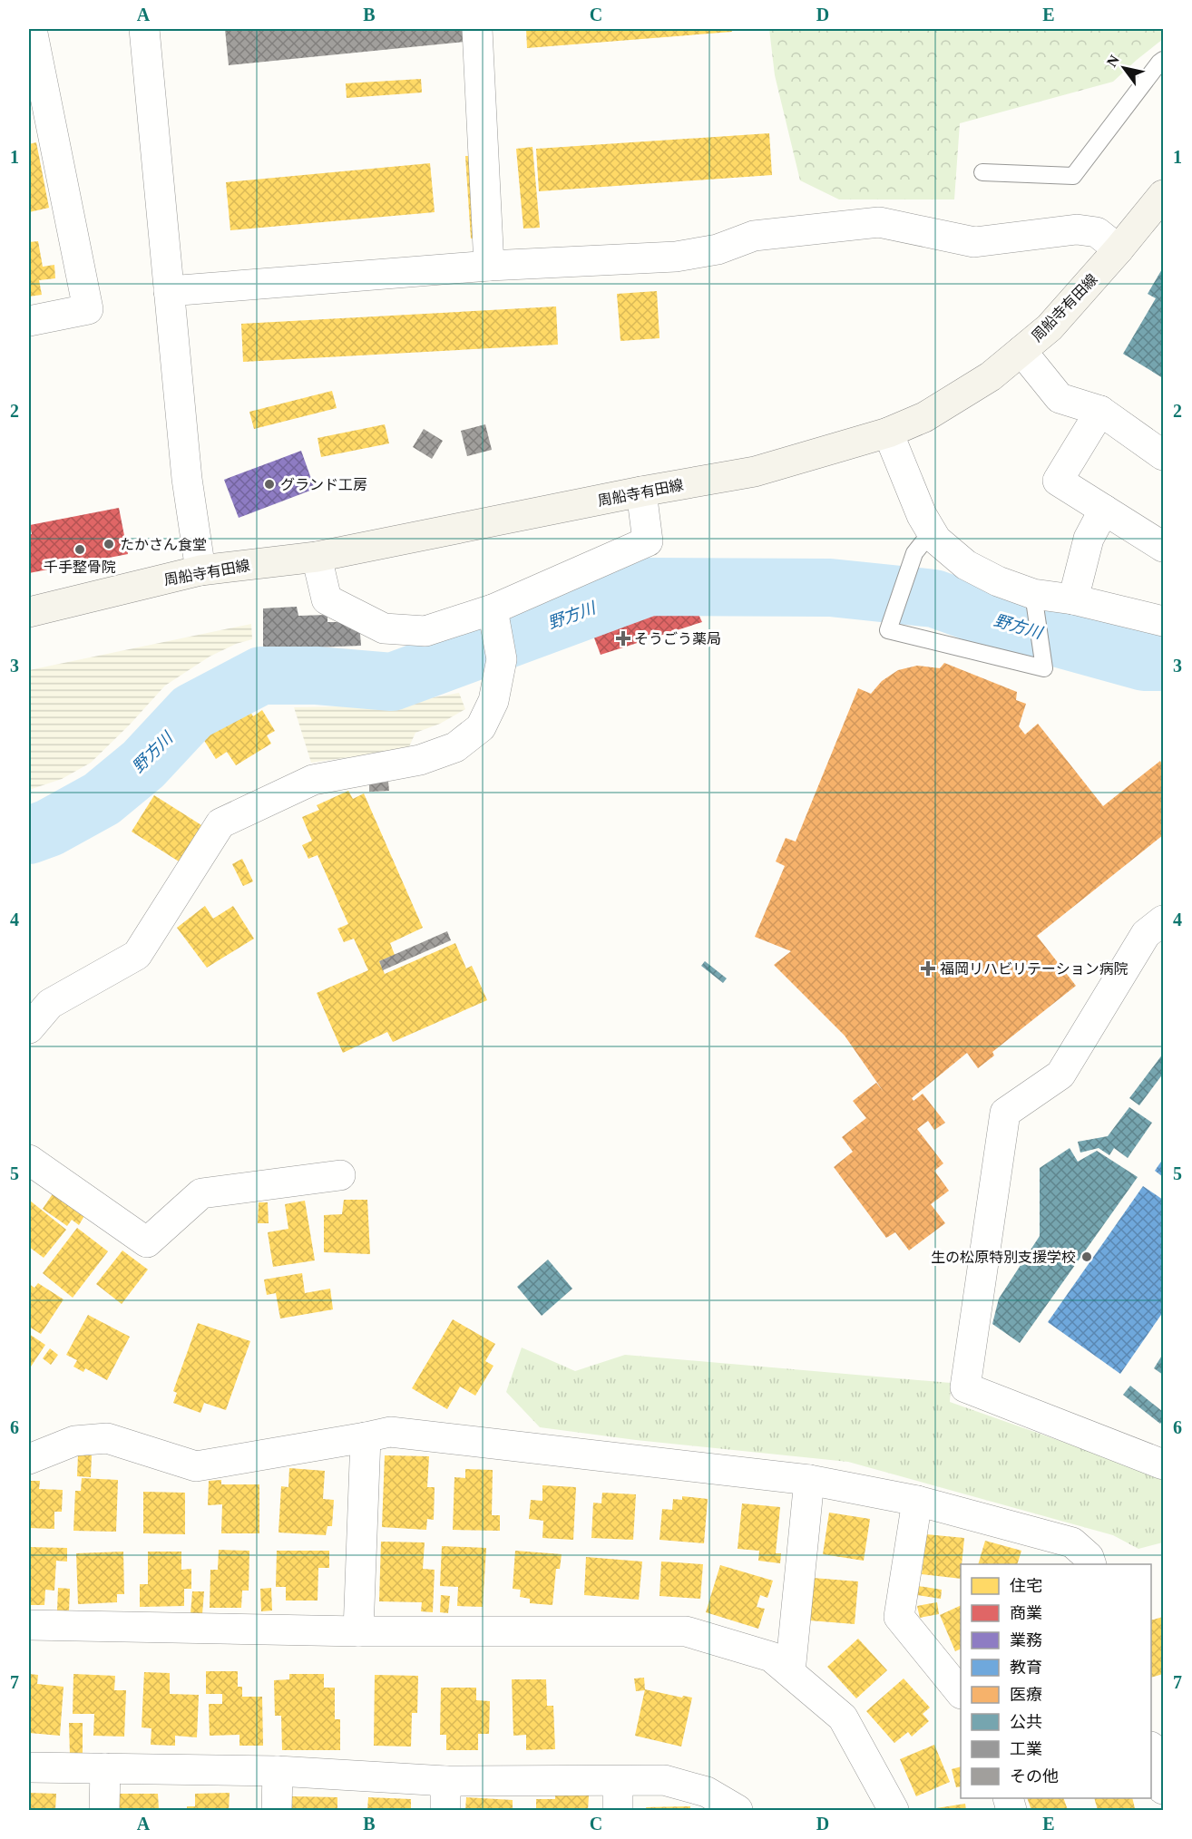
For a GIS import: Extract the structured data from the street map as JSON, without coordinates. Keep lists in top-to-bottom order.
{
  "streets": {
    "main road": ["周船寺有田線"]
  },
  "water": ["野方川"],
  "places": {
    "other": [
      "グランド工房",
      "たかさん食堂",
      "千手整骨院",
      "生の松原特別支援学校"
    ],
    "health": ["そうごう薬局", "福岡リハビリテーション病院"]
  },
  "legend": [
    "住宅",
    "商業",
    "業務",
    "教育",
    "医療",
    "公共",
    "工業",
    "その他"
  ],
  "north": "top left",
  "grid": {
    "columns": [
      "A",
      "B",
      "C",
      "D",
      "E"
    ],
    "rows": [
      "1",
      "2",
      "3",
      "4",
      "5",
      "6",
      "7"
    ]
  }
}
